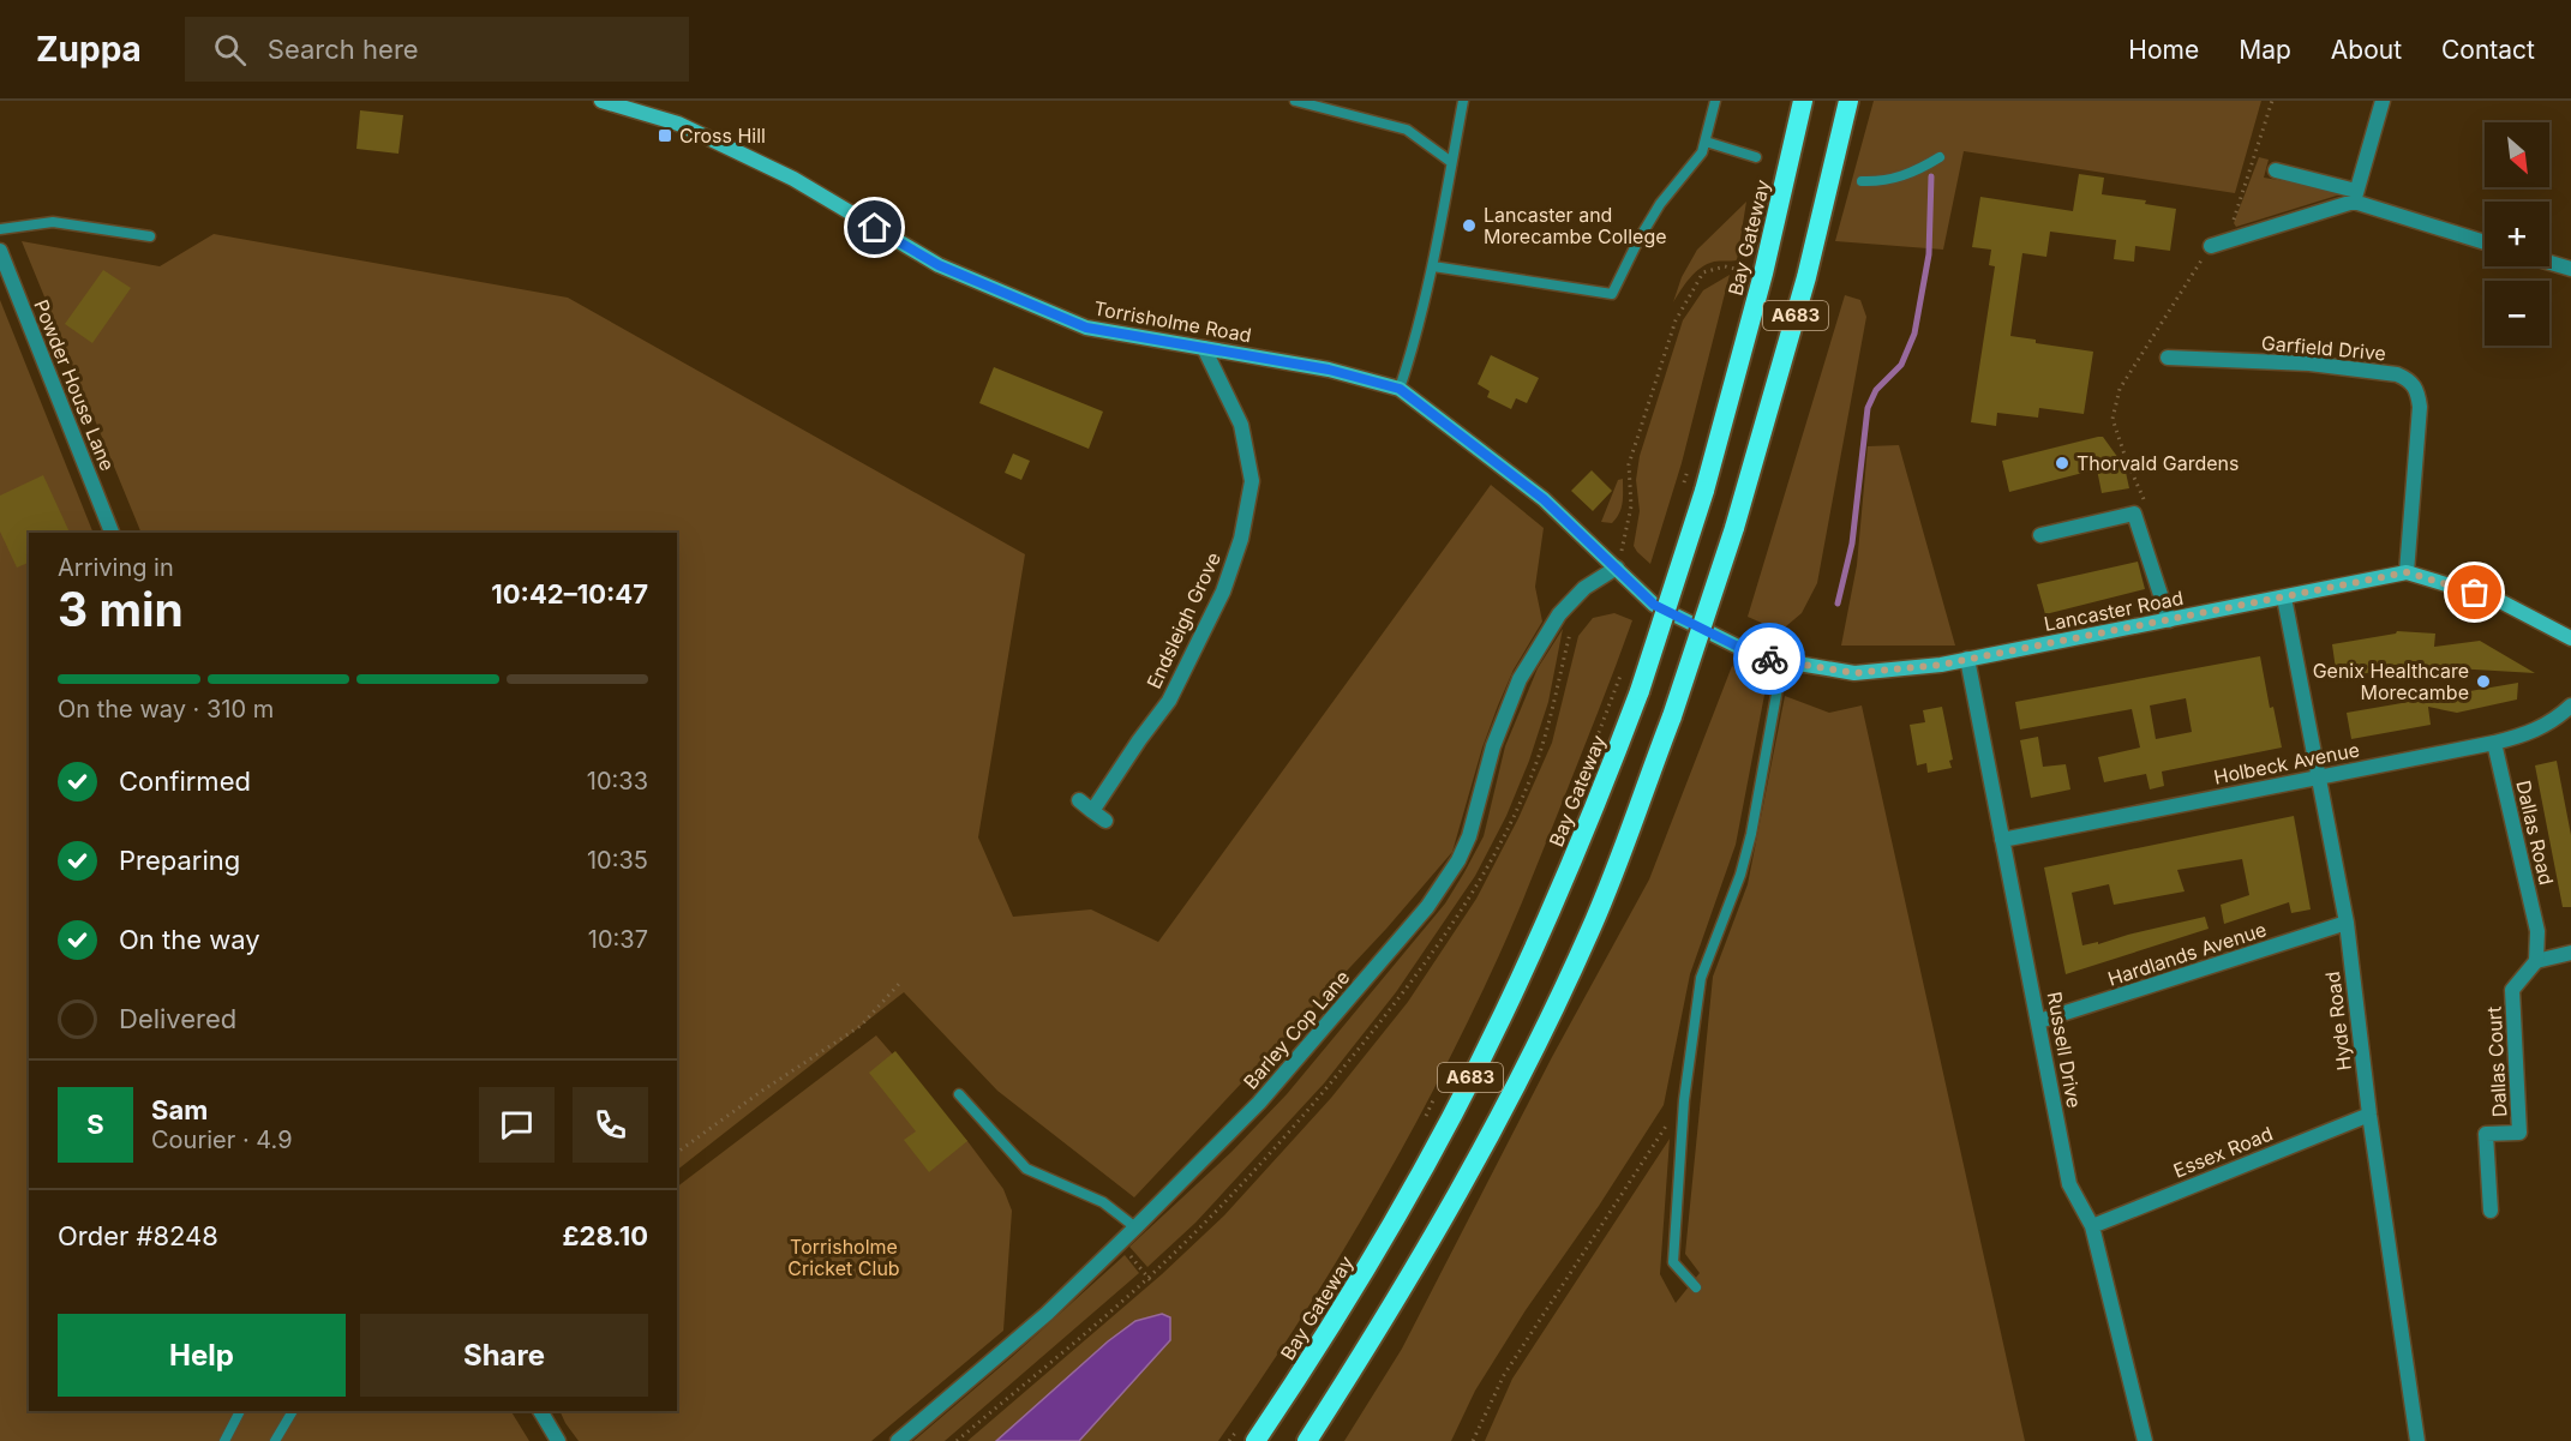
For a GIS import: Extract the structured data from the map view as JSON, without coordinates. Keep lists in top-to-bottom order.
{
  "streets": {
    "highway": ["Bay Gateway", "A683"],
    "main road": ["Torrisholme Road", "Lancaster Road"],
    "street": [
      "Garfield Drive",
      "Powder House Lane",
      "Endsleigh Grove",
      "Holbeck Avenue",
      "Dallas Road",
      "Hardlands Avenue",
      "Hyde Road",
      "Barley Cop Lane",
      "Russell Drive",
      "Dallas Court",
      "Essex Road"
    ]
  },
  "crossings": [
    ["Torrisholme Road", "Lancaster Road"],
    ["Torrisholme Road", "Endsleigh Grove"],
    ["Torrisholme Road", "Barley Cop Lane"],
    ["Garfield Drive", "Lancaster Road"],
    ["Lancaster Road", "Hyde Road"],
    ["Lancaster Road", "Russell Drive"],
    ["Holbeck Avenue", "Dallas Road"],
    ["Holbeck Avenue", "Hyde Road"],
    ["Holbeck Avenue", "Russell Drive"],
    ["Dallas Road", "Dallas Court"],
    ["Hardlands Avenue", "Hyde Road"],
    ["Hardlands Avenue", "Russell Drive"],
    ["Hyde Road", "Essex Road"],
    ["Russell Drive", "Essex Road"]
  ],
  "parks": ["Torrisholme Cricket Club"],
  "places": {
    "transit": ["Cross Hill"],
    "other": ["Lancaster and Morecambe College", "Thorvald Gardens", "Genix Healthcare Morecambe"]
  },
  "north": "bottom right",
  "page": {
    "header": "Zuppa",
    "search": "Search here",
    "nav": [
      "Home",
      "Map",
      "About",
      "Contact"
    ],
    "map_buttons": ["+", "−"],
    "heading": ["3 min", "Arriving in", "10:42–10:47"],
    "panel": [
      "Sam",
      "Courier · 4.9",
      "Order #8248",
      "£28.10"
    ],
    "bar": "On the way · 310 m",
    "list": [
      ["Confirmed", "10:33"],
      ["Preparing", "10:35"],
      ["On the way", "10:37"],
      "Delivered"
    ],
    "round": "S",
    "buttons": ["Help", "Share"]
  }
}
